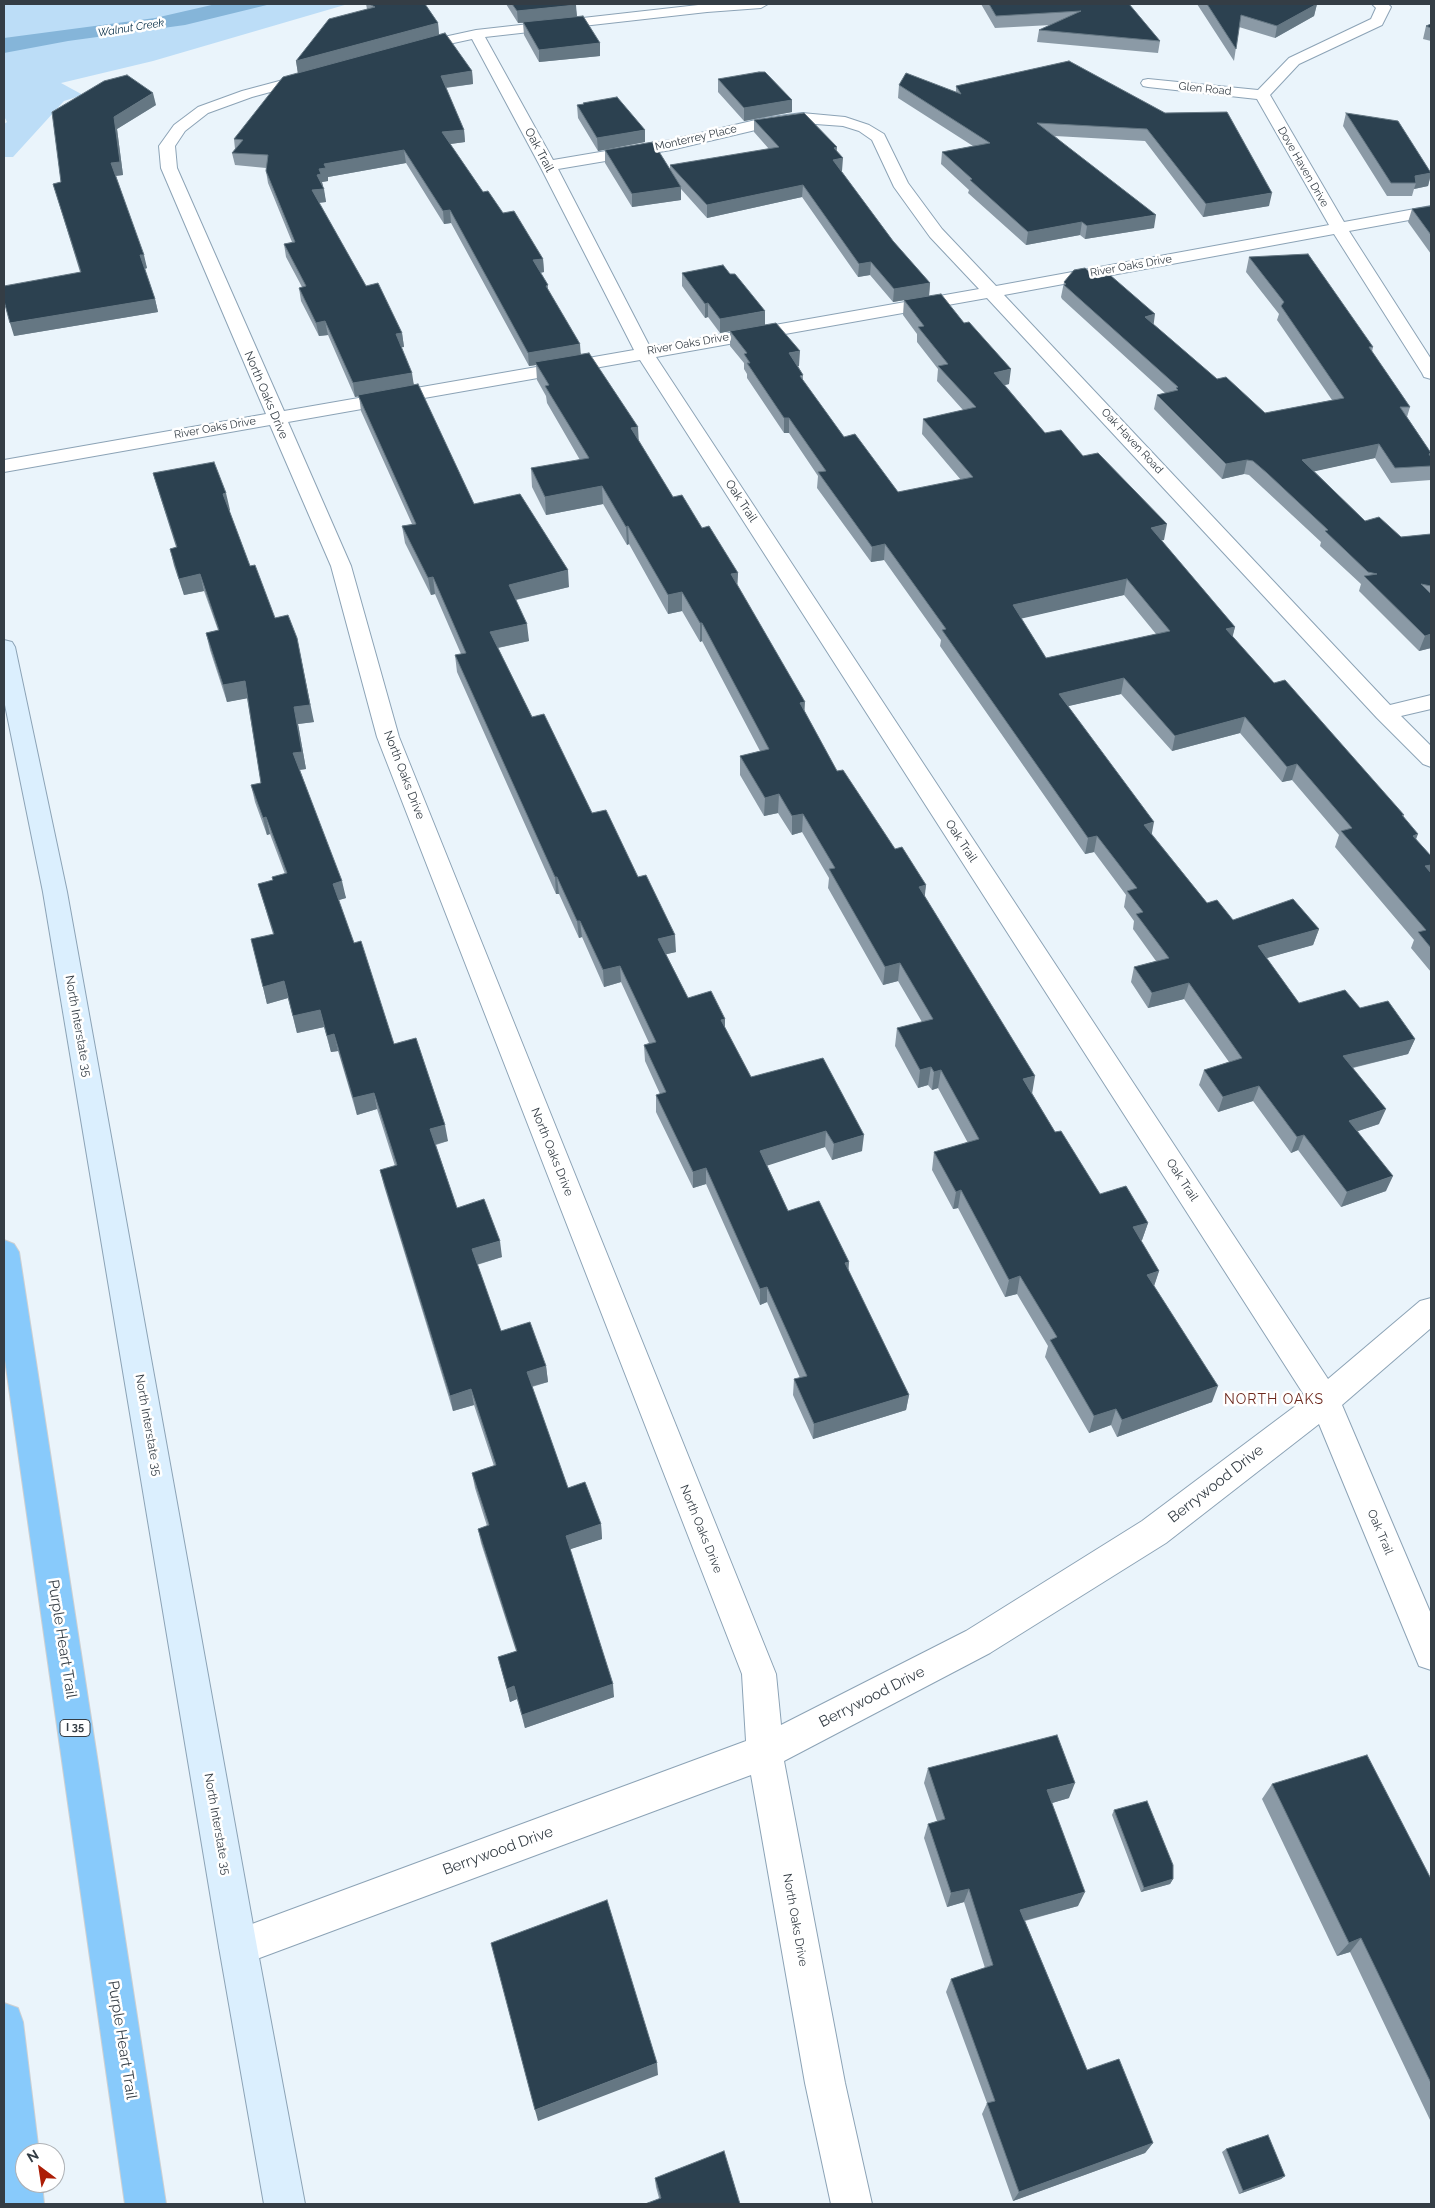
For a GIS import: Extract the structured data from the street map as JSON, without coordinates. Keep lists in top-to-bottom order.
{
  "streets": {
    "highway": ["Purple Heart Trail", "I 35"],
    "main road": ["North Interstate 35"],
    "street": [
      "Glen Road",
      "Monterrey Place",
      "Oak Trail",
      "Dove Haven Drive",
      "River Oaks Drive",
      "North Oaks Drive",
      "Oak Haven Road",
      "Berrywood Drive"
    ]
  },
  "crossings": [
    ["Glen Road", "Dove Haven Drive"],
    ["Monterrey Place", "Oak Trail"],
    ["Monterrey Place", "Oak Haven Road"],
    ["Oak Trail", "River Oaks Drive"],
    ["Oak Trail", "Berrywood Drive"],
    ["Dove Haven Drive", "River Oaks Drive"],
    ["River Oaks Drive", "North Oaks Drive"],
    ["River Oaks Drive", "Oak Haven Road"],
    ["North Oaks Drive", "Berrywood Drive"],
    ["North Interstate 35", "Berrywood Drive"]
  ],
  "districts": ["NORTH OAKS"],
  "water": ["Walnut Creek"],
  "north": "top left"
}
